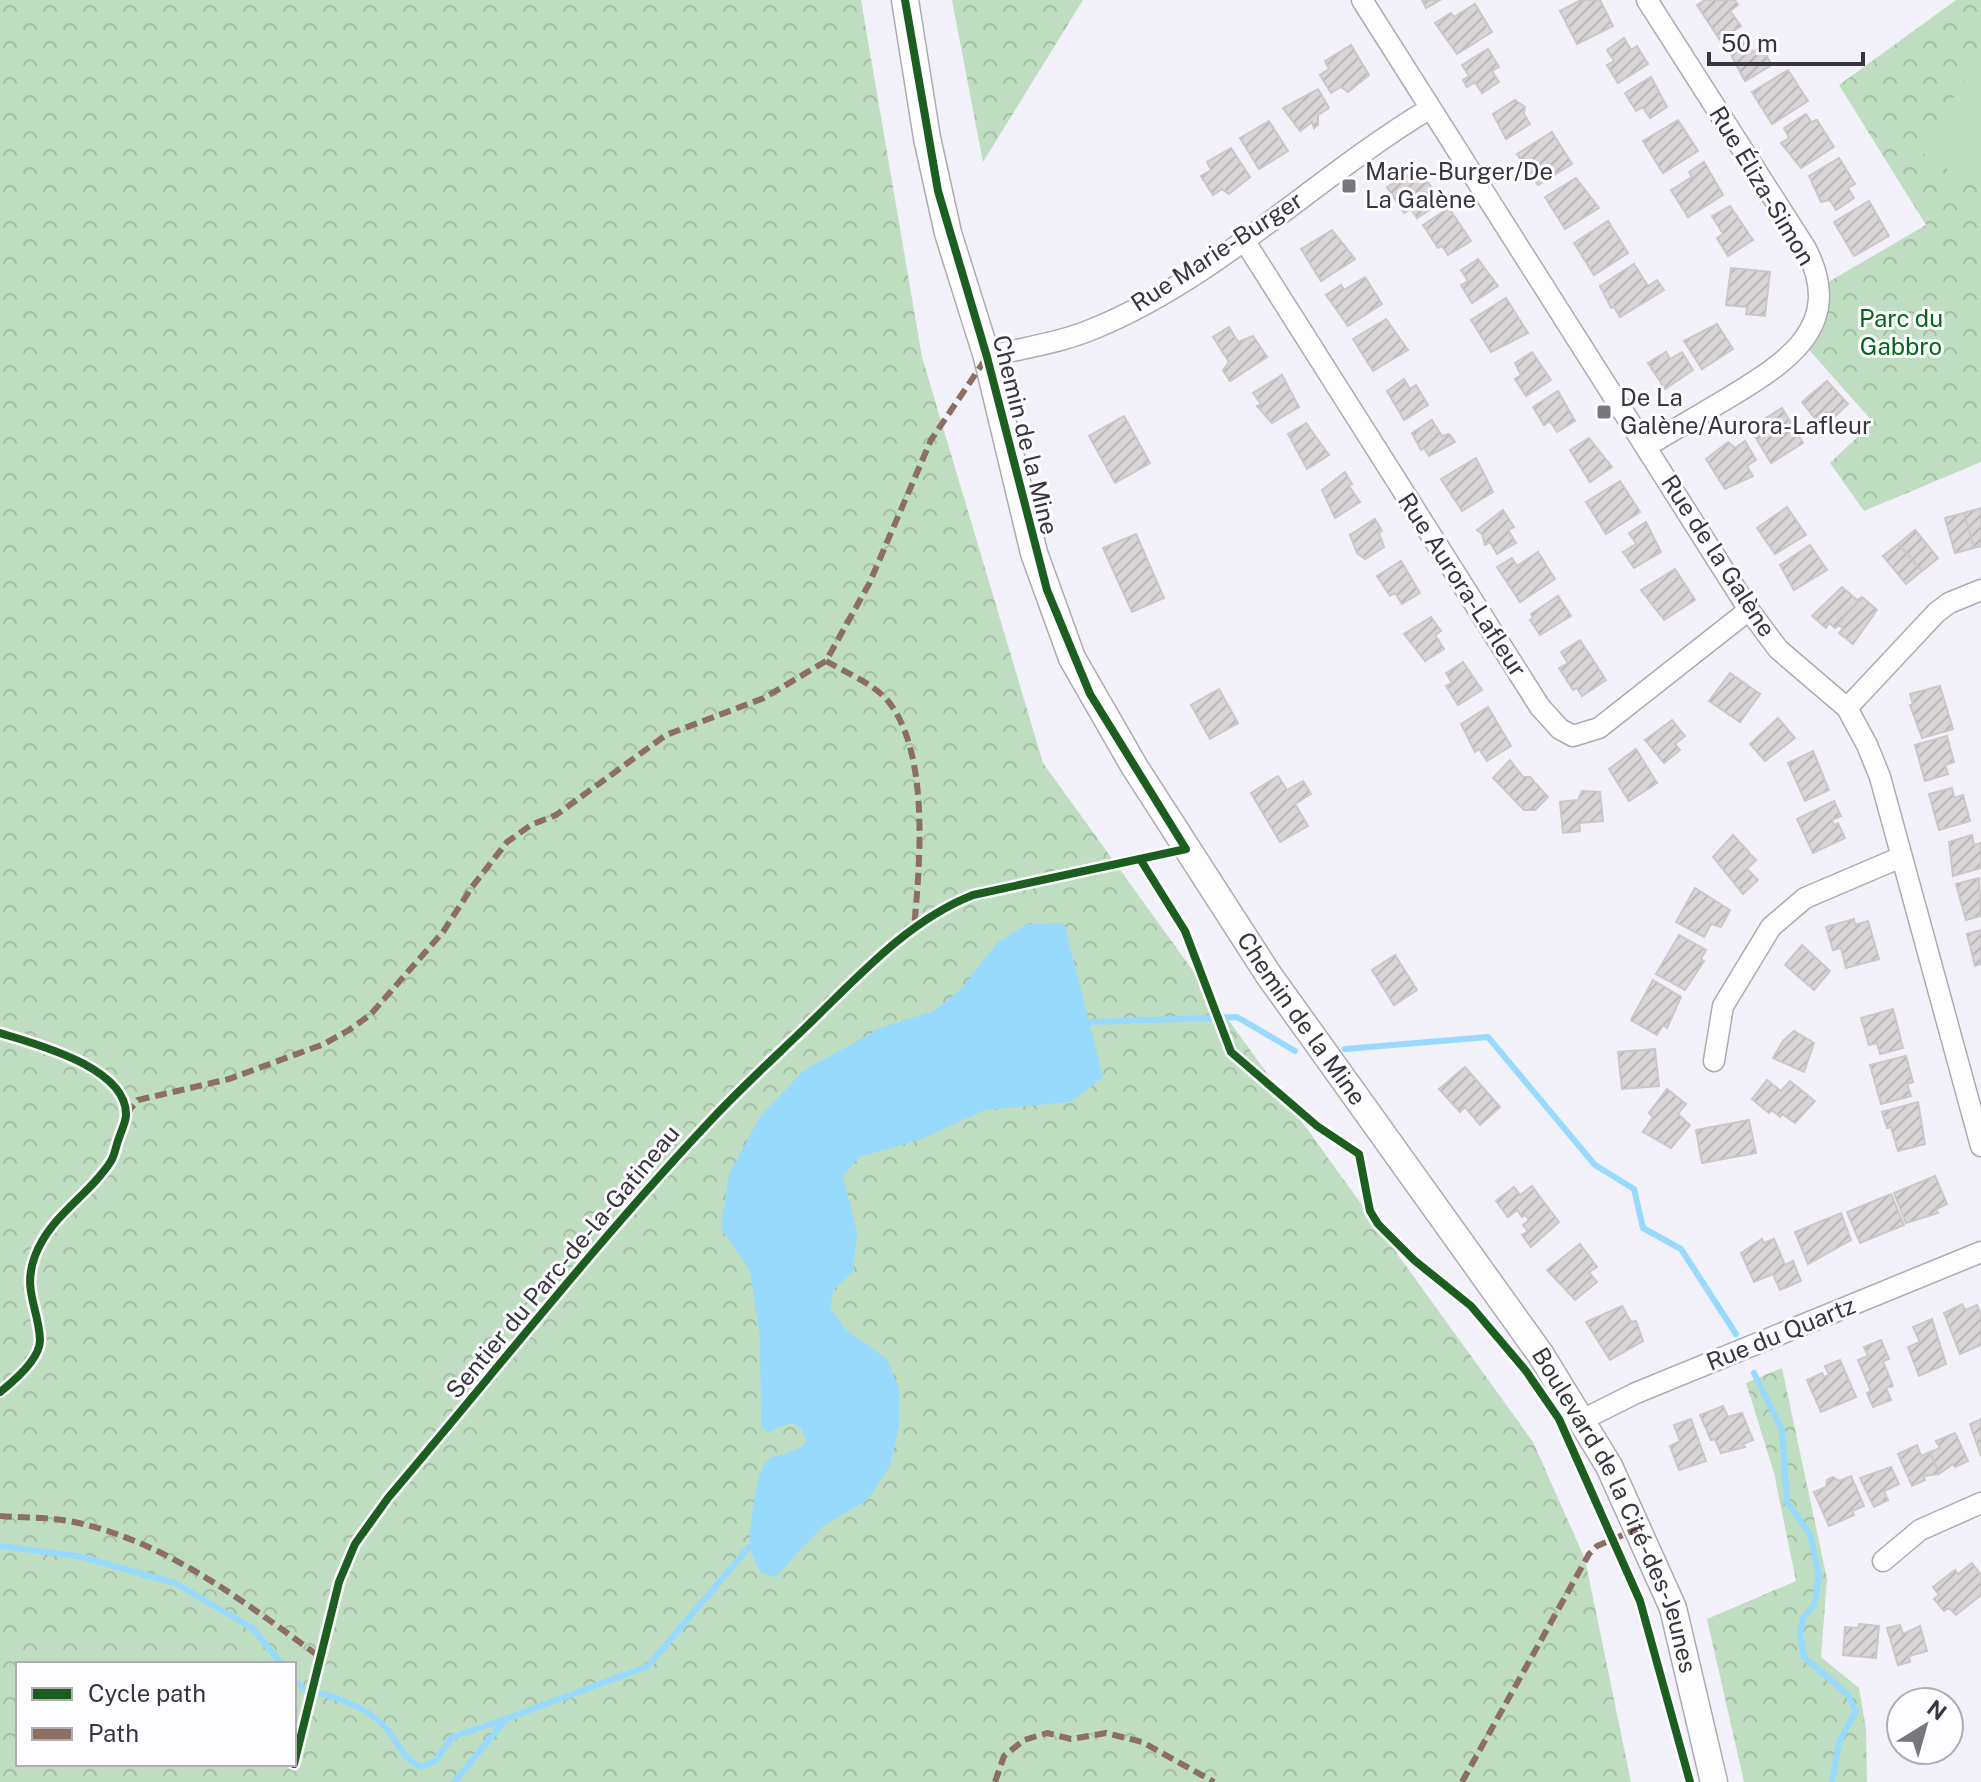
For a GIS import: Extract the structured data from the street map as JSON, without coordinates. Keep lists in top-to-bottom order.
{
  "streets": {
    "street": [
      "Rue Éliza-Simon",
      "Rue Marie-Burger",
      "Chemin de la Mine",
      "Rue de la Galène",
      "Rue Aurora-Lafleur",
      "Rue du Quartz",
      "Boulevard de la Cité-des-Jeunes"
    ],
    "cycle path": ["Sentier du Parc-de-la-Gatineau"]
  },
  "crossings": [
    ["Rue Éliza-Simon", "Rue de la Galène"],
    ["Rue Marie-Burger", "Chemin de la Mine"],
    ["Rue Marie-Burger", "Rue de la Galène"],
    ["Rue Marie-Burger", "Rue Aurora-Lafleur"],
    ["Chemin de la Mine", "Boulevard de la Cité-des-Jeunes"],
    ["Rue de la Galène", "Rue Aurora-Lafleur"],
    ["Rue du Quartz", "Boulevard de la Cité-des-Jeunes"]
  ],
  "parks": ["Parc du Gabbro"],
  "places": {
    "transit": ["Marie-Burger/De La Galène", "De La Galène/Aurora-Lafleur"]
  },
  "legend": ["Cycle path", "Path"],
  "scale_bar": "50 m",
  "north": "top right"
}
